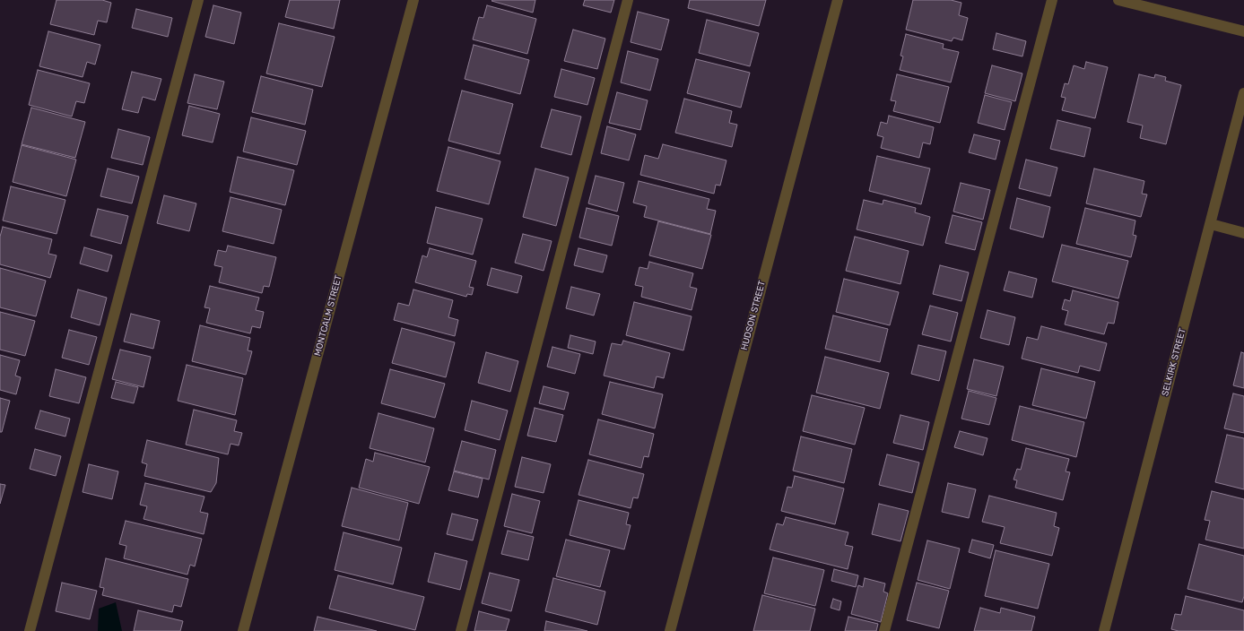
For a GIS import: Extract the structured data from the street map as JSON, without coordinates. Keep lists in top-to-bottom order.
{
  "streets": {
    "street": ["MONTCALM STREET", "HUDSON STREET", "SELKIRK STREET"]
  }
}
